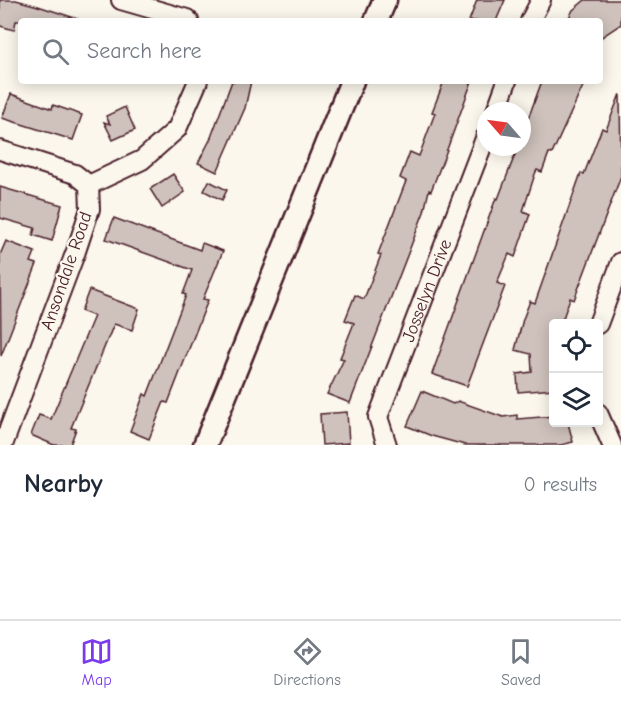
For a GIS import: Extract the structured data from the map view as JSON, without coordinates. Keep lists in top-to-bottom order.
{
  "streets": {
    "street": ["Ansondale Road", "Josselyn Drive"]
  },
  "north": "top left",
  "page": {
    "search": "Search here",
    "heading": ["Nearby", "0 results"],
    "nav": ["Map", "Directions", "Saved"]
  }
}
